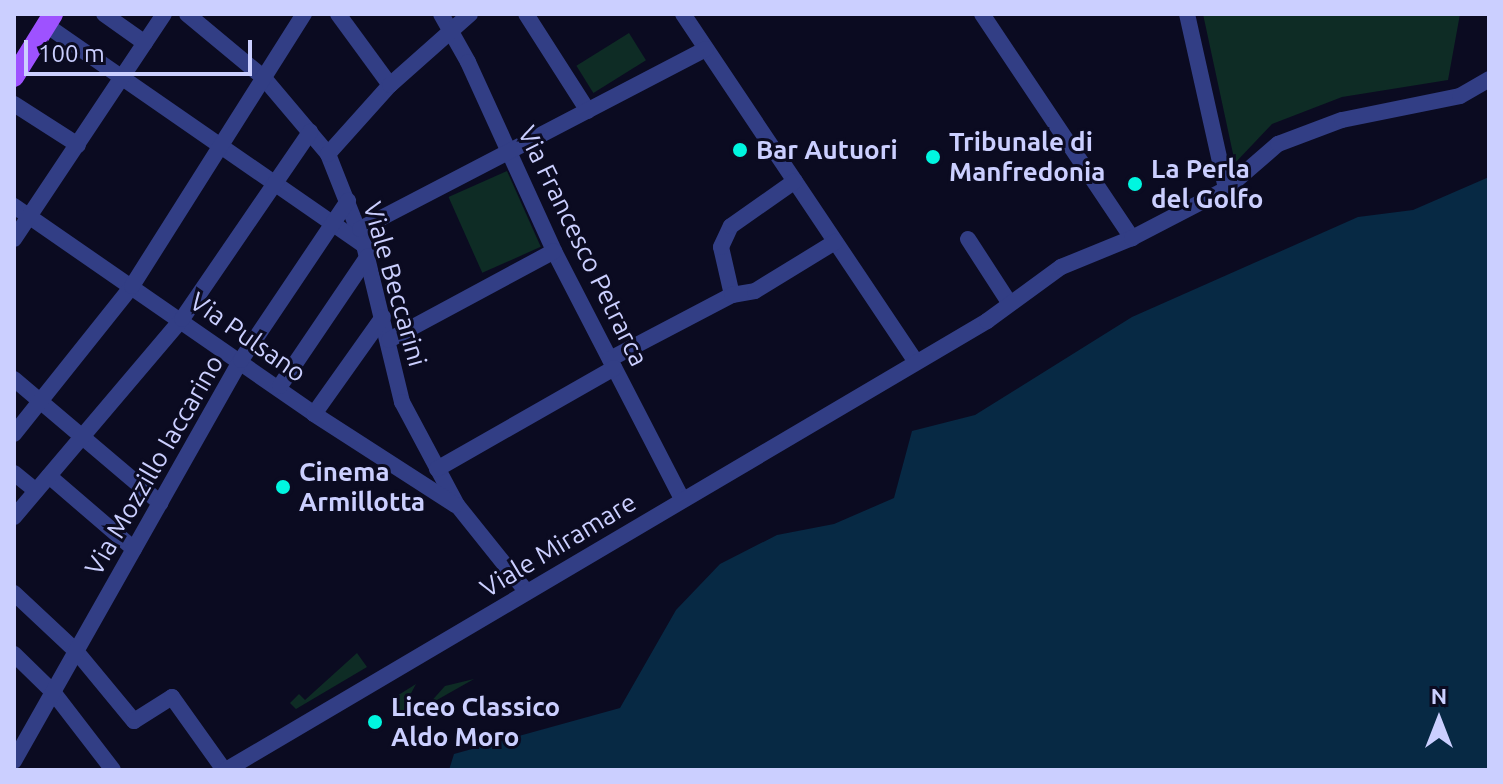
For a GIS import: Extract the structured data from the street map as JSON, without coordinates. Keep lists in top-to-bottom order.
{
  "streets": {
    "street": [
      "Via Francesco Petrarca",
      "Viale Beccarini",
      "Via Pulsano",
      "Via Mozzillo Iaccarino",
      "Viale Miramare"
    ]
  },
  "crossings": [
    ["Via Francesco Petrarca", "Viale Miramare"],
    ["Viale Beccarini", "Via Pulsano"],
    ["Viale Beccarini", "Via Mozzillo Iaccarino"],
    ["Viale Beccarini", "Viale Miramare"],
    ["Via Pulsano", "Via Mozzillo Iaccarino"]
  ],
  "places": [
    "Bar Autuori",
    "Tribunale di Manfredonia",
    "La Perla del Golfo",
    "Cinema Armillotta",
    "Liceo Classico Aldo Moro"
  ],
  "scale_bar": "100 m",
  "north": "top"
}
